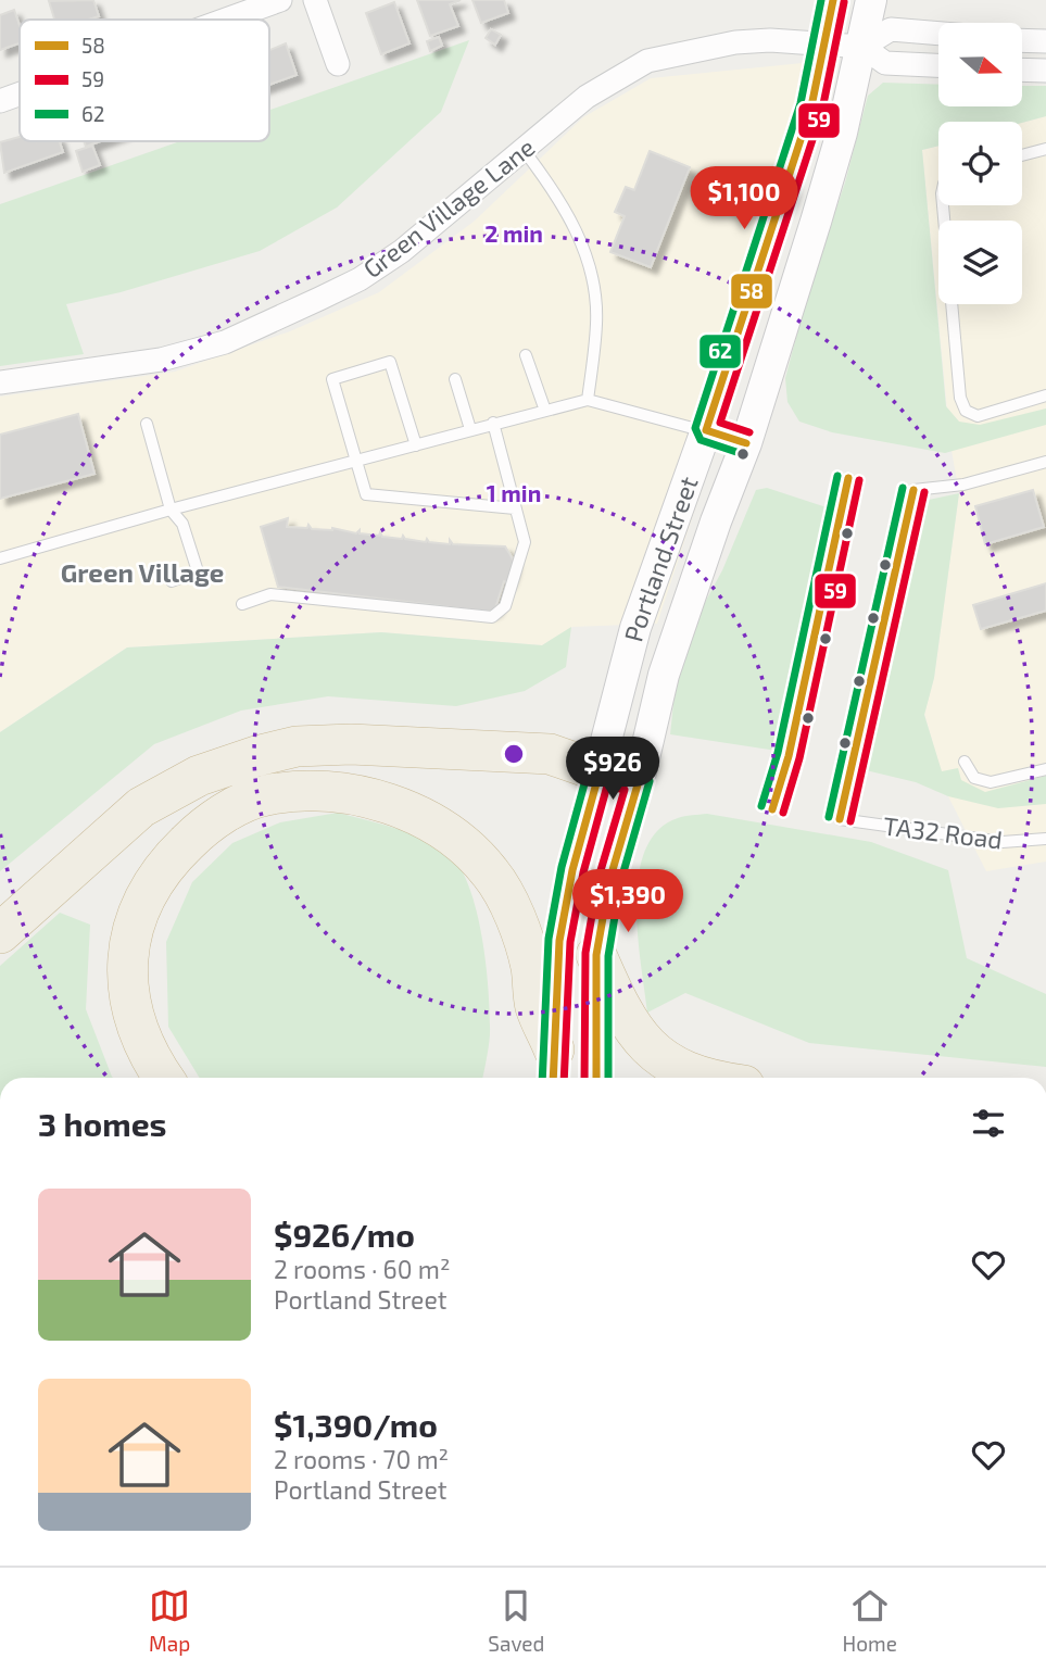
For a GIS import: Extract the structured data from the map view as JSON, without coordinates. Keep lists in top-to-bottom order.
{
  "streets": {
    "main road": ["Portland Street"],
    "street": ["Green Village Lane"],
    "lane": ["TA32 Road"]
  },
  "crossings": [
    ["Green Village Lane", "Portland Street"]
  ],
  "districts": ["Green Village"],
  "lines": ["transit line 58", "transit line 62", "transit line 59"],
  "legend": ["58", "59", "62"],
  "north": "right",
  "page": {
    "price": ["$1,100", "$926", "$1,390"],
    "heading": "3 homes",
    "list": [
      {
        "name": "$926/mo",
        "note": "2 rooms · 60 m² · Portland Street"
      },
      {
        "name": "$1,390/mo",
        "note": "2 rooms · 70 m² · Portland Street"
      }
    ],
    "tabs": ["Map", "Saved", "Home"]
  },
  "rings": ["2 min", "1 min"]
}
